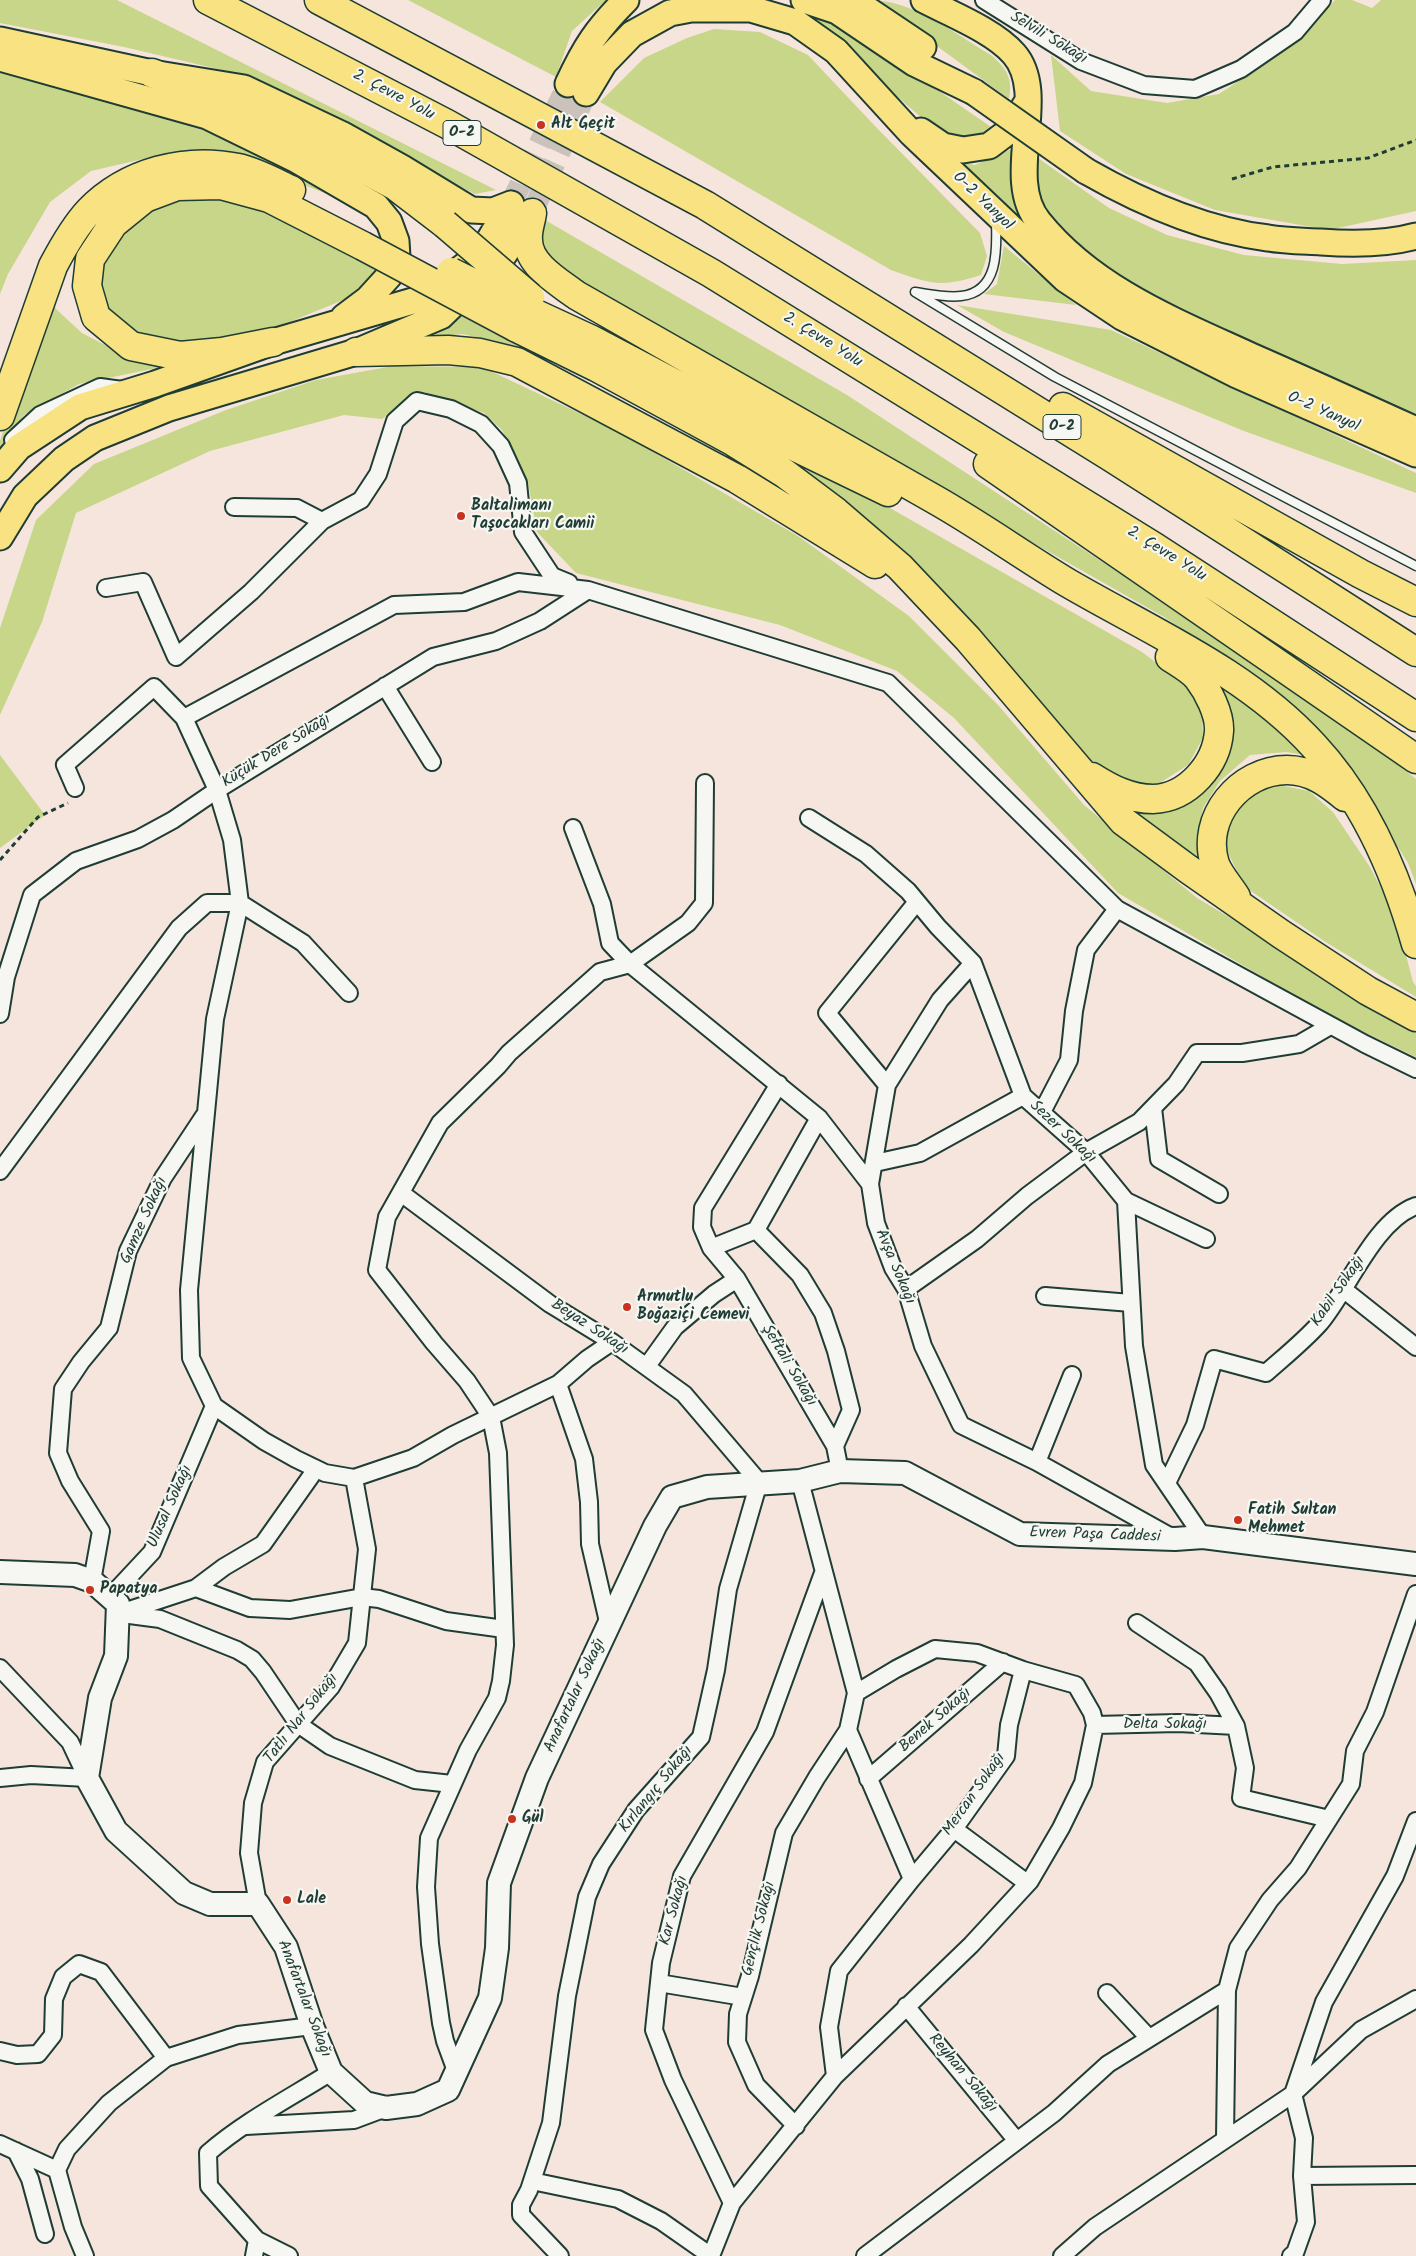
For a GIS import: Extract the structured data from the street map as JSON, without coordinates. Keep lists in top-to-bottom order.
{
  "streets": {
    "highway": ["2. Çevre Yolu", "O-2"],
    "main road": ["O-2 Yanyol", "Evren Paşa Caddesi", "Anafartalar Sokağı"],
    "street": [
      "Selvili Sokağı",
      "Küçük Dere Sokağı",
      "Sezer Sokağı",
      "Gamze Sokağı",
      "Avşa Sokağı",
      "Kabil Sokağı",
      "Beyaz Sokağı",
      "Şeftali Sokağı",
      "Ulusal Sokağı",
      "Tatlı Nar Sokağı",
      "Benek Sokağı",
      "Delta Sokağı",
      "Kırlangıç Sokağı",
      "Mercan Sokağı",
      "Kar Sokağı",
      "Gençlik Sokağı",
      "Reyhan Sokağı"
    ]
  },
  "crossings": [
    ["Küçük Dere Sokağı", "Gamze Sokağı"],
    ["Küçük Dere Sokağı", "Ulusal Sokağı"],
    ["Avşa Sokağı", "Şeftali Sokağı"],
    ["Avşa Sokağı", "Evren Paşa Caddesi"],
    ["Beyaz Sokağı", "Evren Paşa Caddesi"],
    ["Beyaz Sokağı", "Anafartalar Sokağı"],
    ["Beyaz Sokağı", "Kırlangıç Sokağı"],
    ["Şeftali Sokağı", "Evren Paşa Caddesi"],
    ["Evren Paşa Caddesi", "Anafartalar Sokağı"],
    ["Evren Paşa Caddesi", "Kırlangıç Sokağı"],
    ["Anafartalar Sokağı", "Tatlı Nar Sokağı"],
    ["Anafartalar Sokağı", "Kırlangıç Sokağı"]
  ],
  "places": [
    "Alt Geçit",
    "Baltalimanı Taşocakları Camii",
    "Armutlu Boğaziçi Cemevi",
    "Fatih Sultan Mehmet",
    "Papatya",
    "Gül",
    "Lale"
  ]
}
